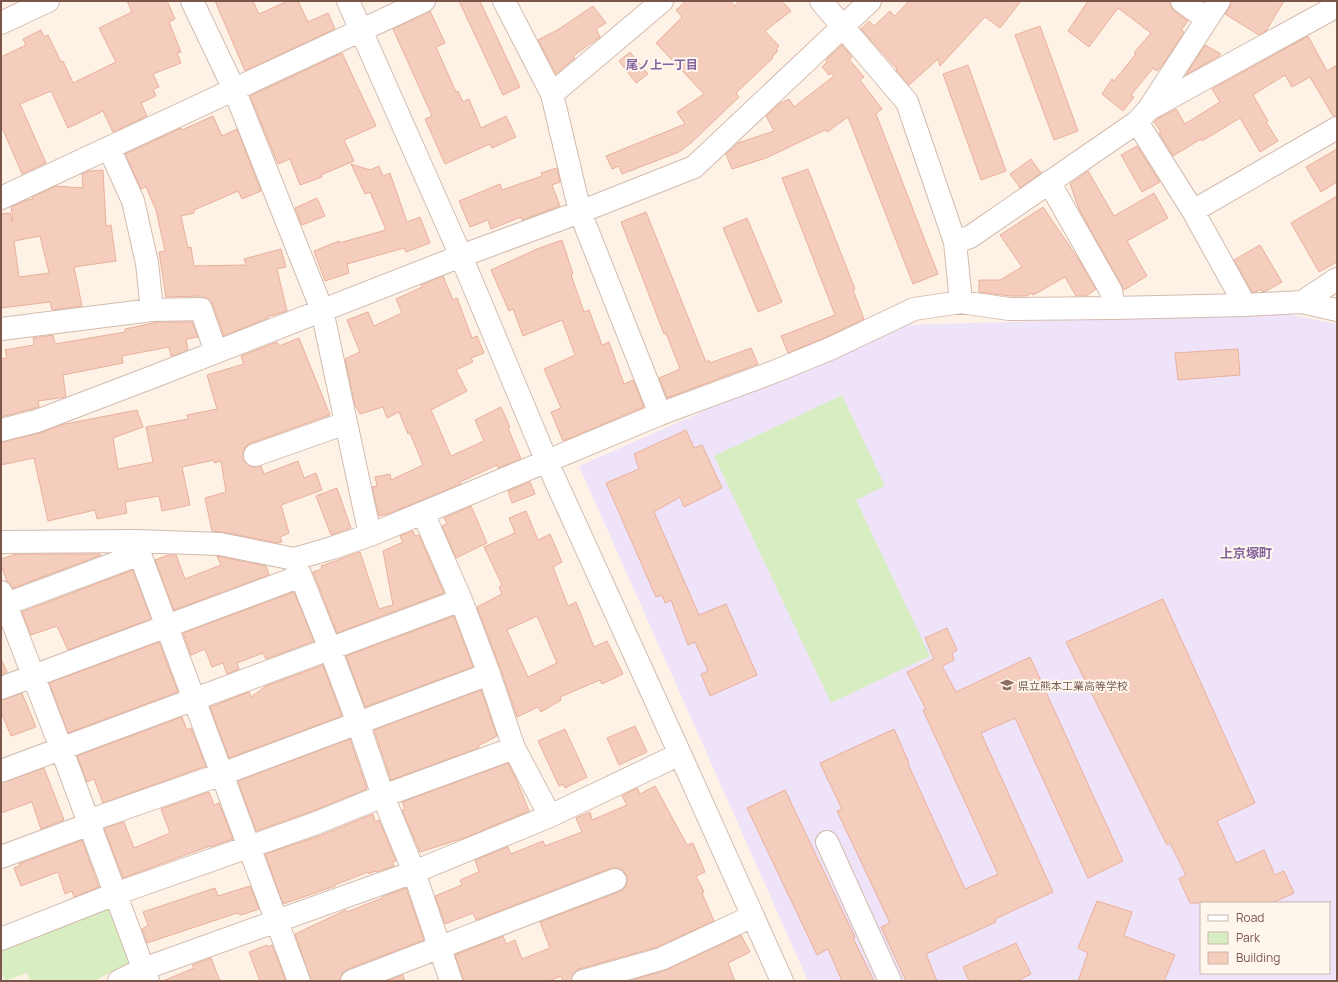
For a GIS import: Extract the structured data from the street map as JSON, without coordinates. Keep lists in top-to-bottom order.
{
  "districts": ["尾ノ上一丁目", "上京塚町"],
  "places": {
    "school or university": ["県立熊本工業高等学校"]
  },
  "legend": ["Road", "Park", "Building"]
}
